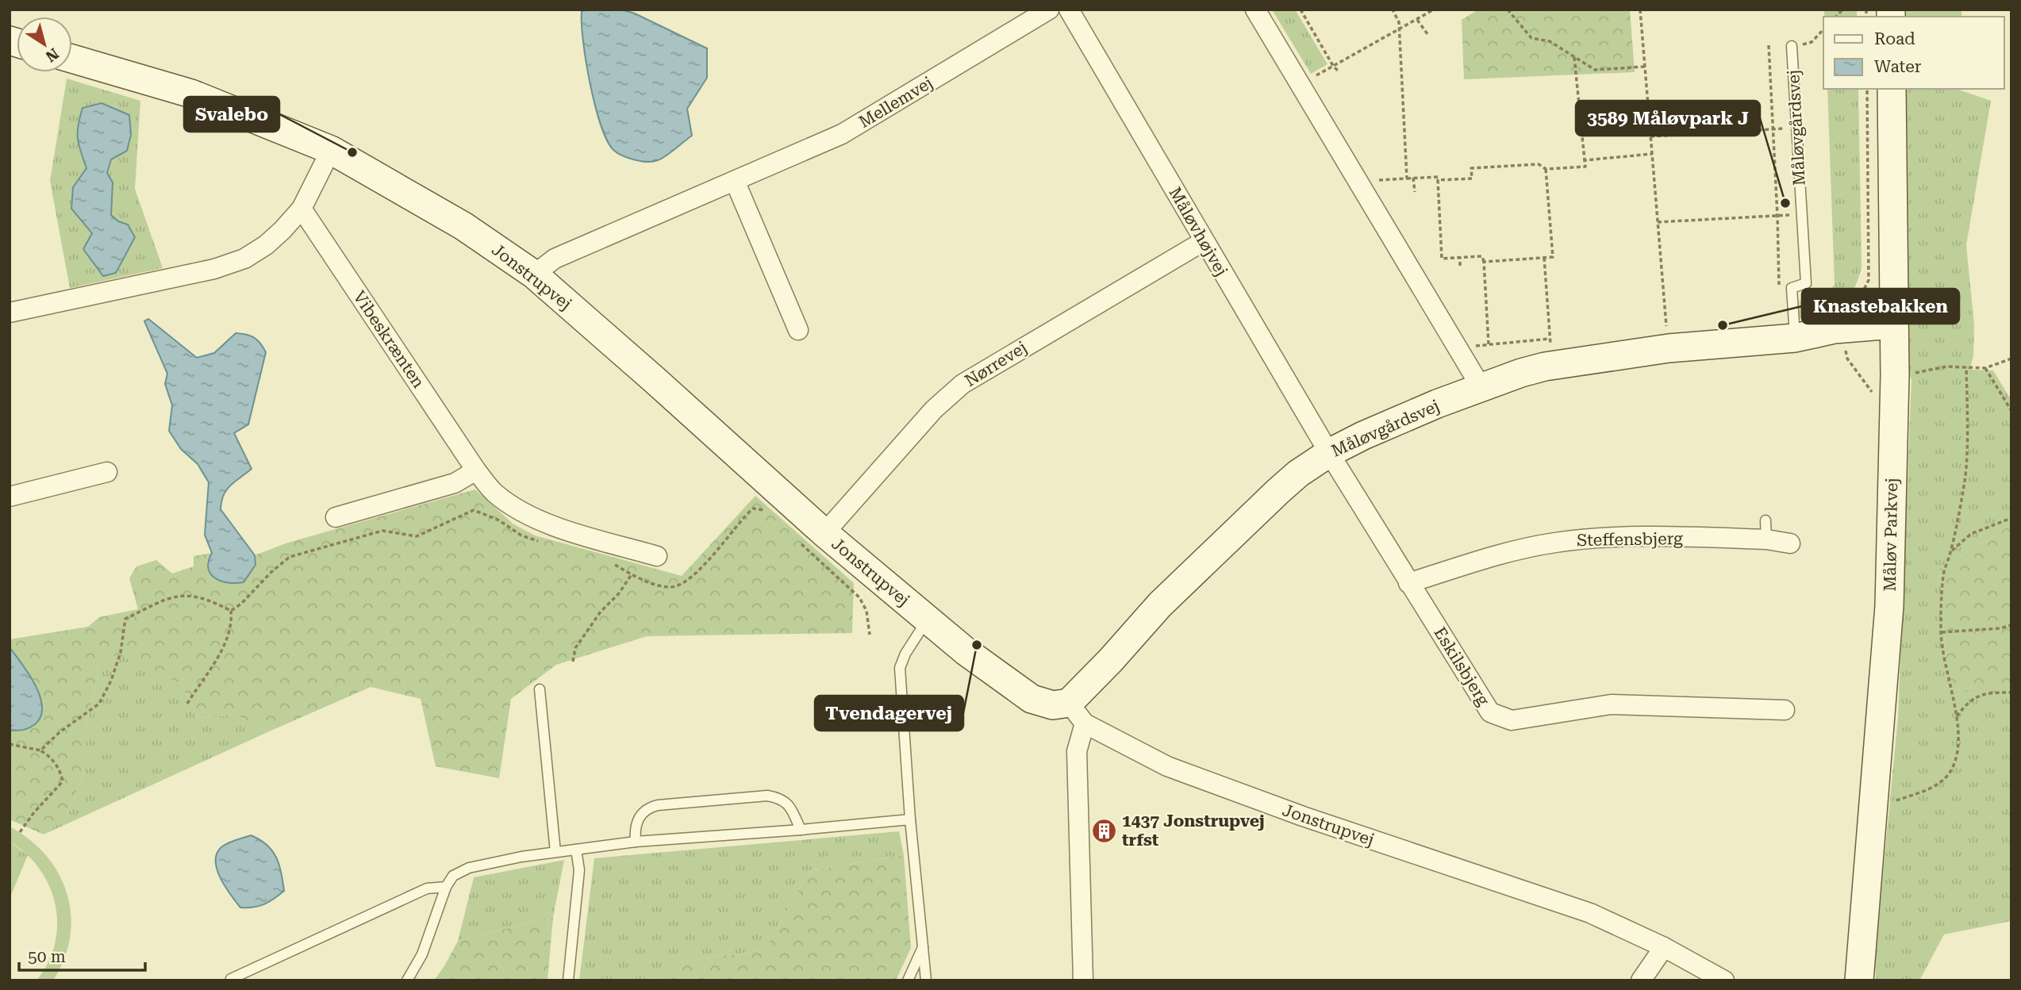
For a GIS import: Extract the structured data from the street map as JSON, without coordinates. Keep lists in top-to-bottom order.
{
  "streets": {
    "street": [
      "Mellemvej",
      "Måløvgårdsvej",
      "Måløvhøjvej",
      "Jonstrupvej",
      "Vibeskrænten",
      "Nørrevej",
      "Måløv Parkvej",
      "Steffensbjerg",
      "Eskilsbjerg"
    ]
  },
  "crossings": [
    ["Mellemvej", "Jonstrupvej"],
    ["Måløvgårdsvej", "Måløvhøjvej"],
    ["Måløvgårdsvej", "Jonstrupvej"],
    ["Måløvgårdsvej", "Måløv Parkvej"],
    ["Måløvgårdsvej", "Eskilsbjerg"],
    ["Måløvhøjvej", "Nørrevej"],
    ["Måløvhøjvej", "Eskilsbjerg"],
    ["Jonstrupvej", "Nørrevej"],
    ["Steffensbjerg", "Eskilsbjerg"]
  ],
  "places": {
    "other": [
      "Svalebo",
      "3589 Måløvpark J",
      "Knastebakken",
      "Tvendagervej"
    ],
    "building": ["1437 Jonstrupvej trfst"]
  },
  "legend": ["Road", "Water"],
  "scale_bar": "50 m",
  "north": "bottom right"
}
